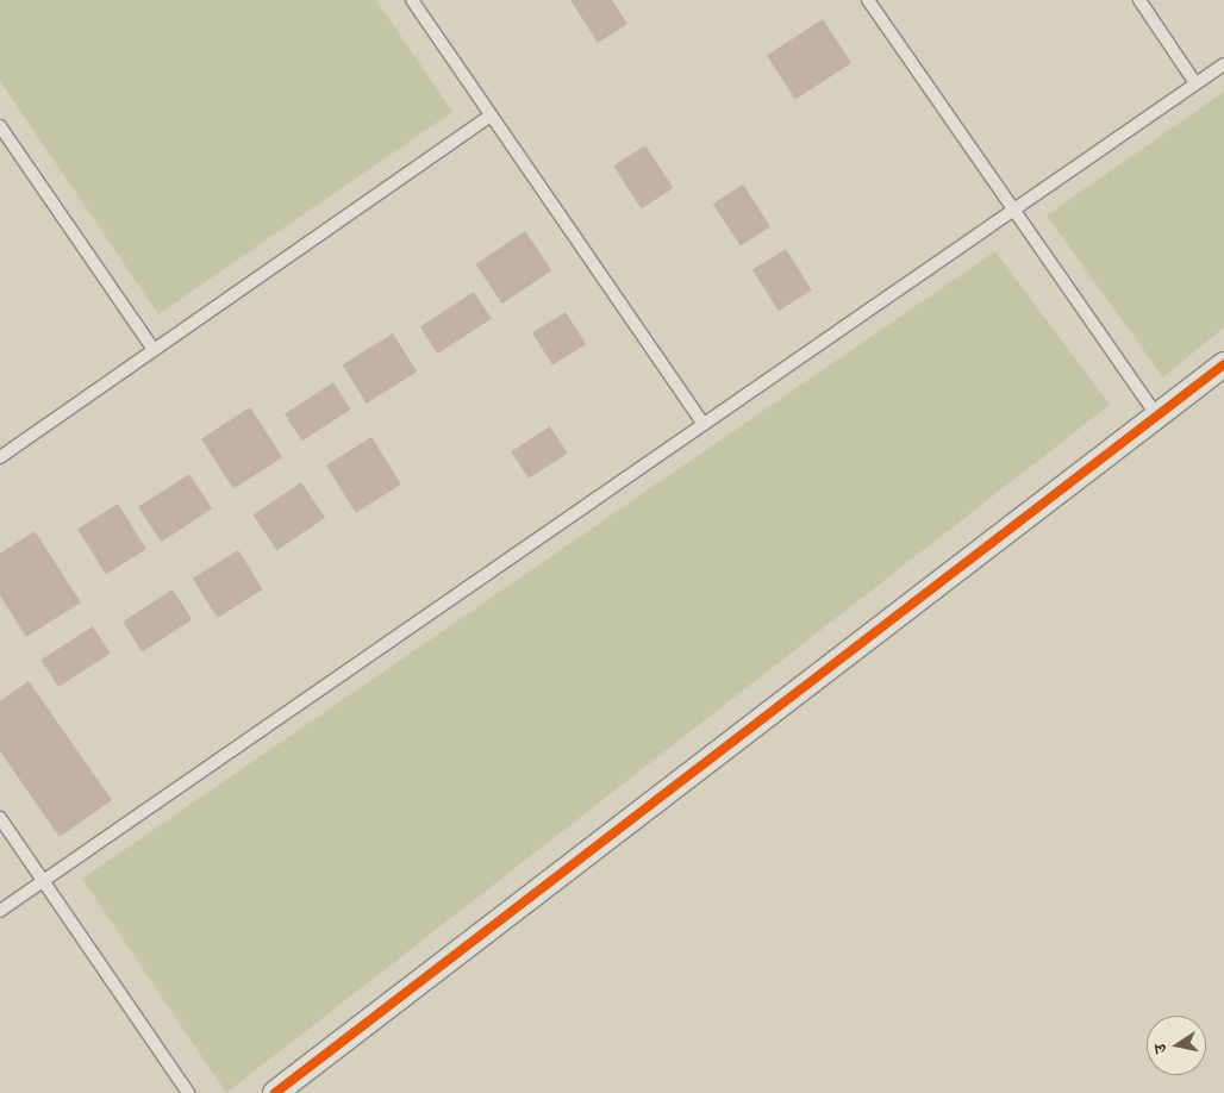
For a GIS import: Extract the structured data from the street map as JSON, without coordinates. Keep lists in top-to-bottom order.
{
  "north": "left"
}
